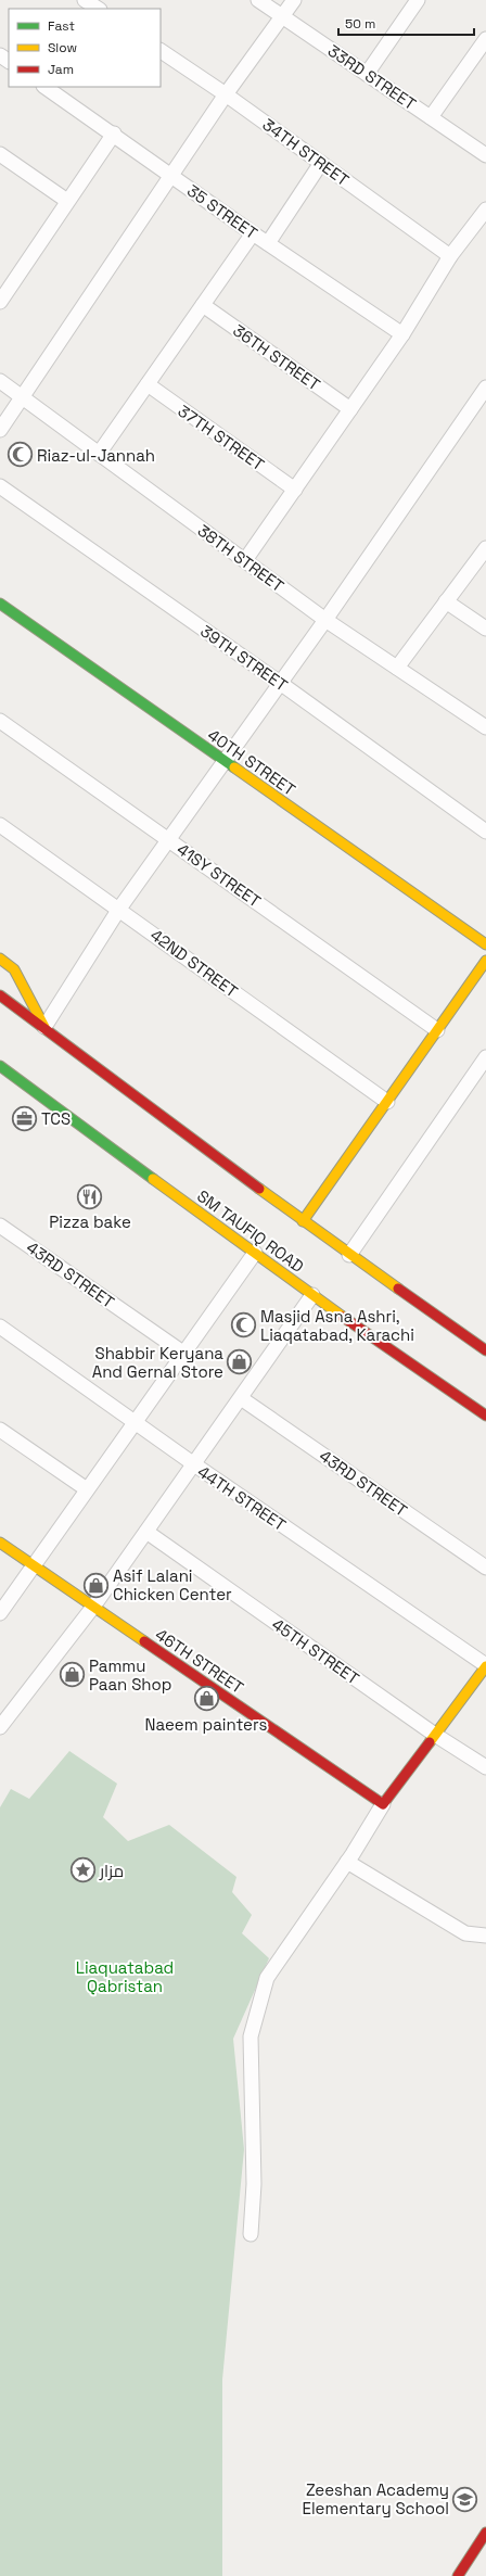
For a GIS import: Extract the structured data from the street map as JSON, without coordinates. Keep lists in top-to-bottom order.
{
  "streets": {
    "main road": ["40TH STREET", "SM TAUFIQ ROAD", "46TH STREET"],
    "street": [
      "33RD STREET",
      "34TH STREET",
      "35 STREET",
      "36TH STREET",
      "37TH STREET",
      "38TH STREET",
      "39TH STREET",
      "41SY STREET",
      "42ND STREET",
      "43RD STREET",
      "44TH STREET",
      "45TH STREET"
    ]
  },
  "parks": ["Liaquatabad Qabristan"],
  "places": {
    "mosque": ["Riaz-ul-Jannah", "Masjid Asna Ashri, Liaqatabad, Karachi"],
    "office": ["TCS"],
    "restaurant": ["Pizza bake"],
    "shop": [
      "Shabbir Keryana And Gernal Store",
      "Asif Lalani Chicken Center",
      "Pammu Paan Shop",
      "Naeem painters"
    ],
    "place": ["مزار"],
    "school or university": ["Zeeshan Academy Elementary School"]
  },
  "legend": ["Fast", "Slow", "Jam"],
  "scale_bar": "50 m"
}
